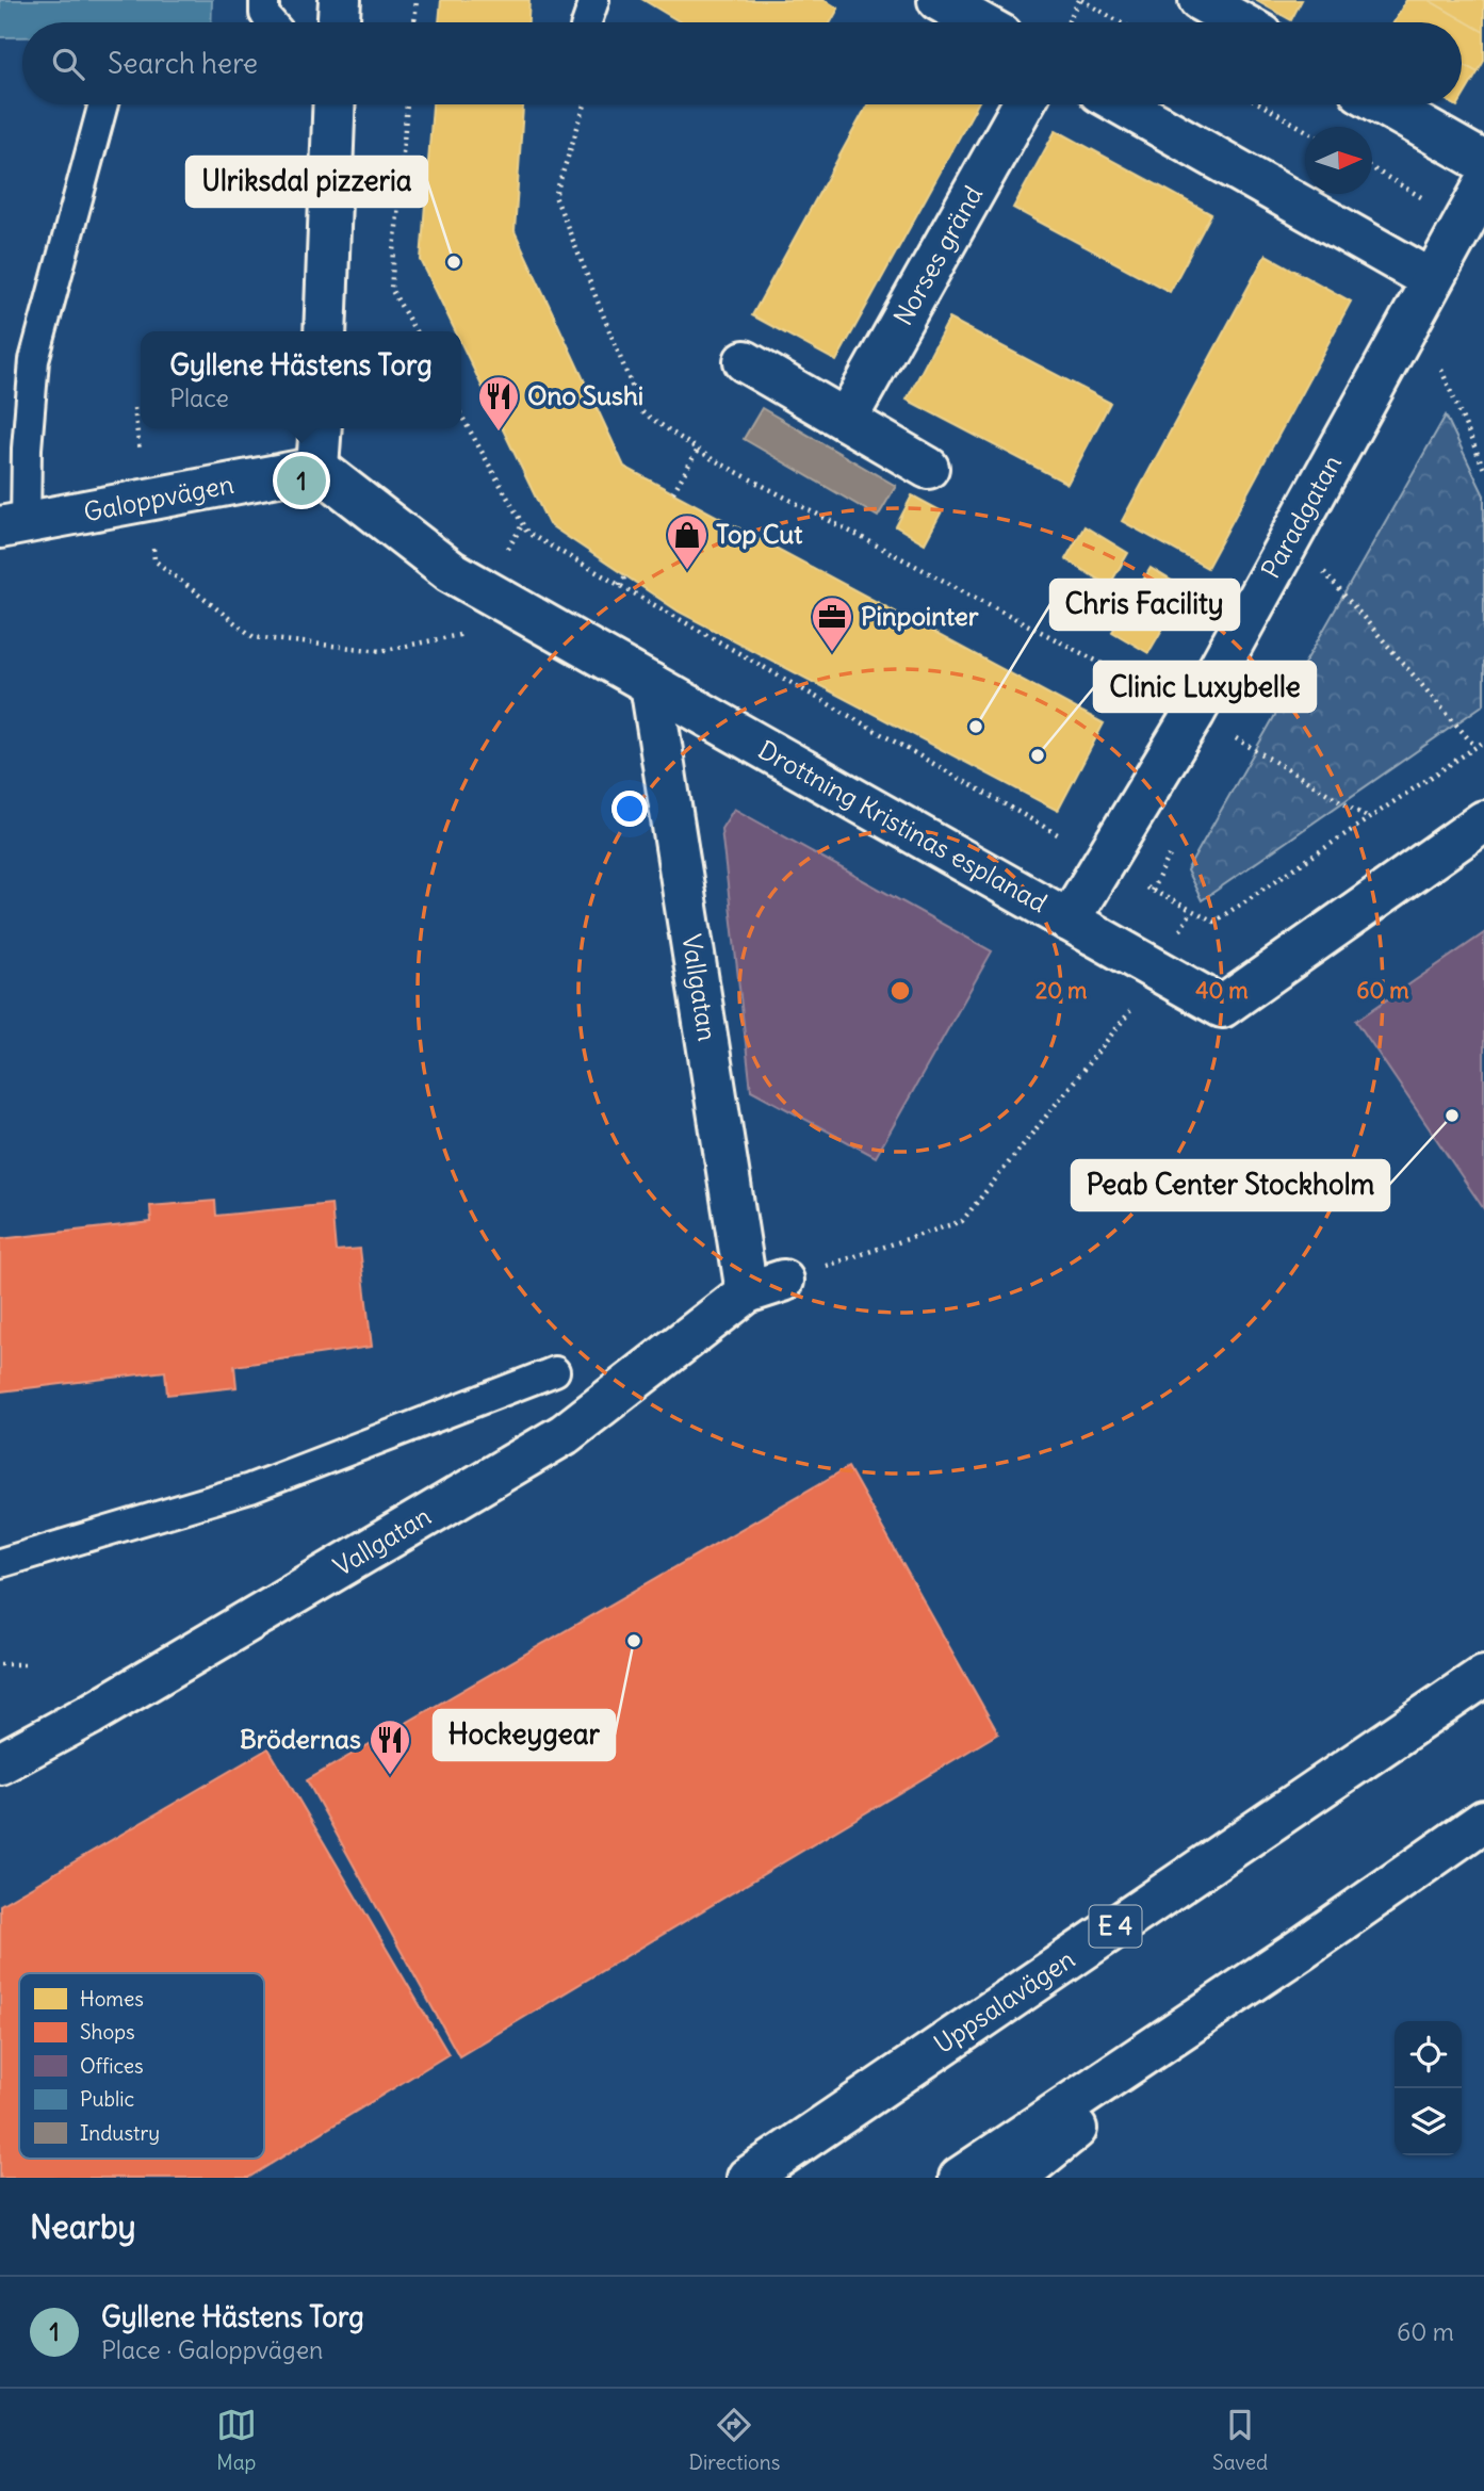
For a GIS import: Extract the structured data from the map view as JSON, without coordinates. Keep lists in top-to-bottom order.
{
  "streets": {
    "main road": [
      "Norses gränd",
      "Galoppvägen",
      "Paradgatan",
      "Drottning Kristinas esplanad",
      "Vallgatan",
      "E 4",
      "Uppsalavägen"
    ]
  },
  "crossings": [
    ["Galoppvägen", "Drottning Kristinas esplanad"],
    ["Paradgatan", "Drottning Kristinas esplanad"],
    ["Drottning Kristinas esplanad", "Vallgatan"]
  ],
  "places": {
    "other": [
      "Ulriksdal pizzeria",
      "Chris Facility",
      "Clinic Luxybelle",
      "Peab Center Stockholm",
      "Hockeygear"
    ],
    "restaurant": ["Ono Sushi", "Brödernas"],
    "shop": ["Top Cut"],
    "office": ["Pinpointer"]
  },
  "legend": [
    "Homes",
    "Shops",
    "Offices",
    "Public",
    "Industry"
  ],
  "north": "right",
  "page": {
    "search": "Search here",
    "popup": ["Gyllene Hästens Torg", "Place"],
    "pins": "1",
    "heading": "Nearby",
    "list": [
      {
        "mark": "1",
        "name": "Gyllene Hästens Torg",
        "note": "Place · Galoppvägen",
        "value": "60 m"
      }
    ],
    "nav": ["Map", "Directions", "Saved"]
  },
  "rings": ["20 m", "40 m", "60 m"]
}
